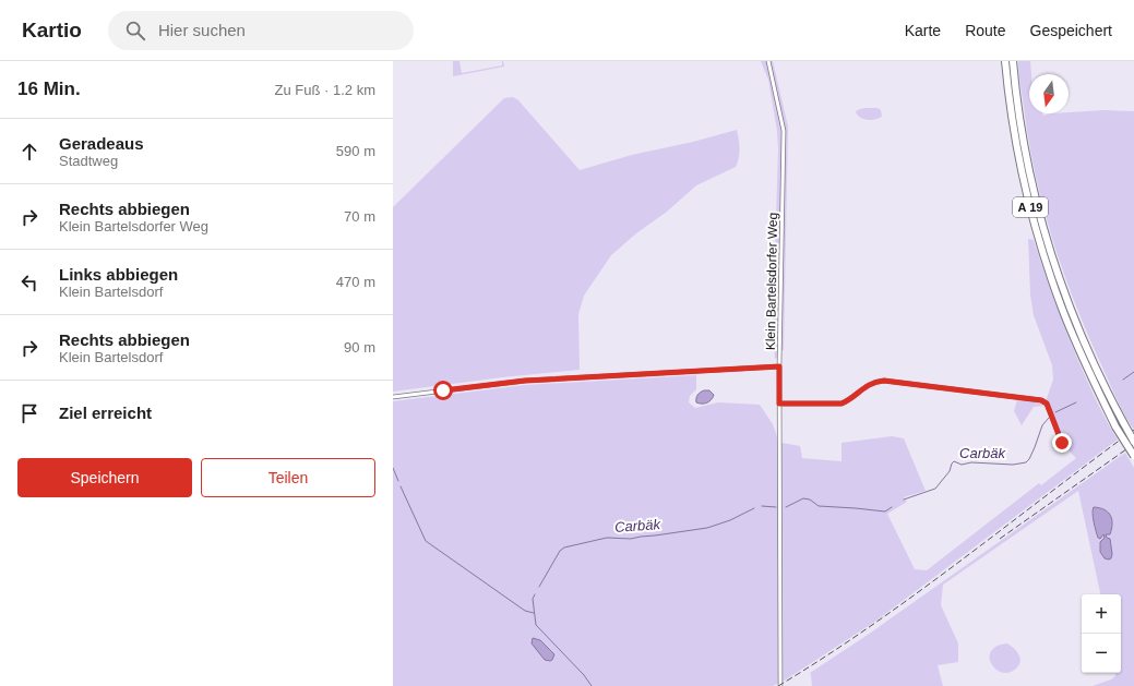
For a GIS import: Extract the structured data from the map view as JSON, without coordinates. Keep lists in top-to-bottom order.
{
  "streets": {
    "highway": ["A 19"],
    "street": ["Klein Bartelsdorfer Weg"]
  },
  "water": ["Carbäk"],
  "north": "bottom",
  "page": {
    "header": "Kartio",
    "search": "Hier suchen",
    "nav": ["Karte", "Route", "Gespeichert"],
    "heading": ["16 Min.", "Zu Fuß · 1.2 km"],
    "list": [
      ["Geradeaus", "Stadtweg", "590 m"],
      ["Rechts abbiegen", "Klein Bartelsdorfer Weg", "70 m"],
      ["Links abbiegen", "Klein Bartelsdorf", "470 m"],
      ["Rechts abbiegen", "Klein Bartelsdorf", "90 m"],
      "Ziel erreicht"
    ],
    "buttons": ["Speichern", "Teilen"],
    "map_buttons": ["+", "−"]
  }
}
